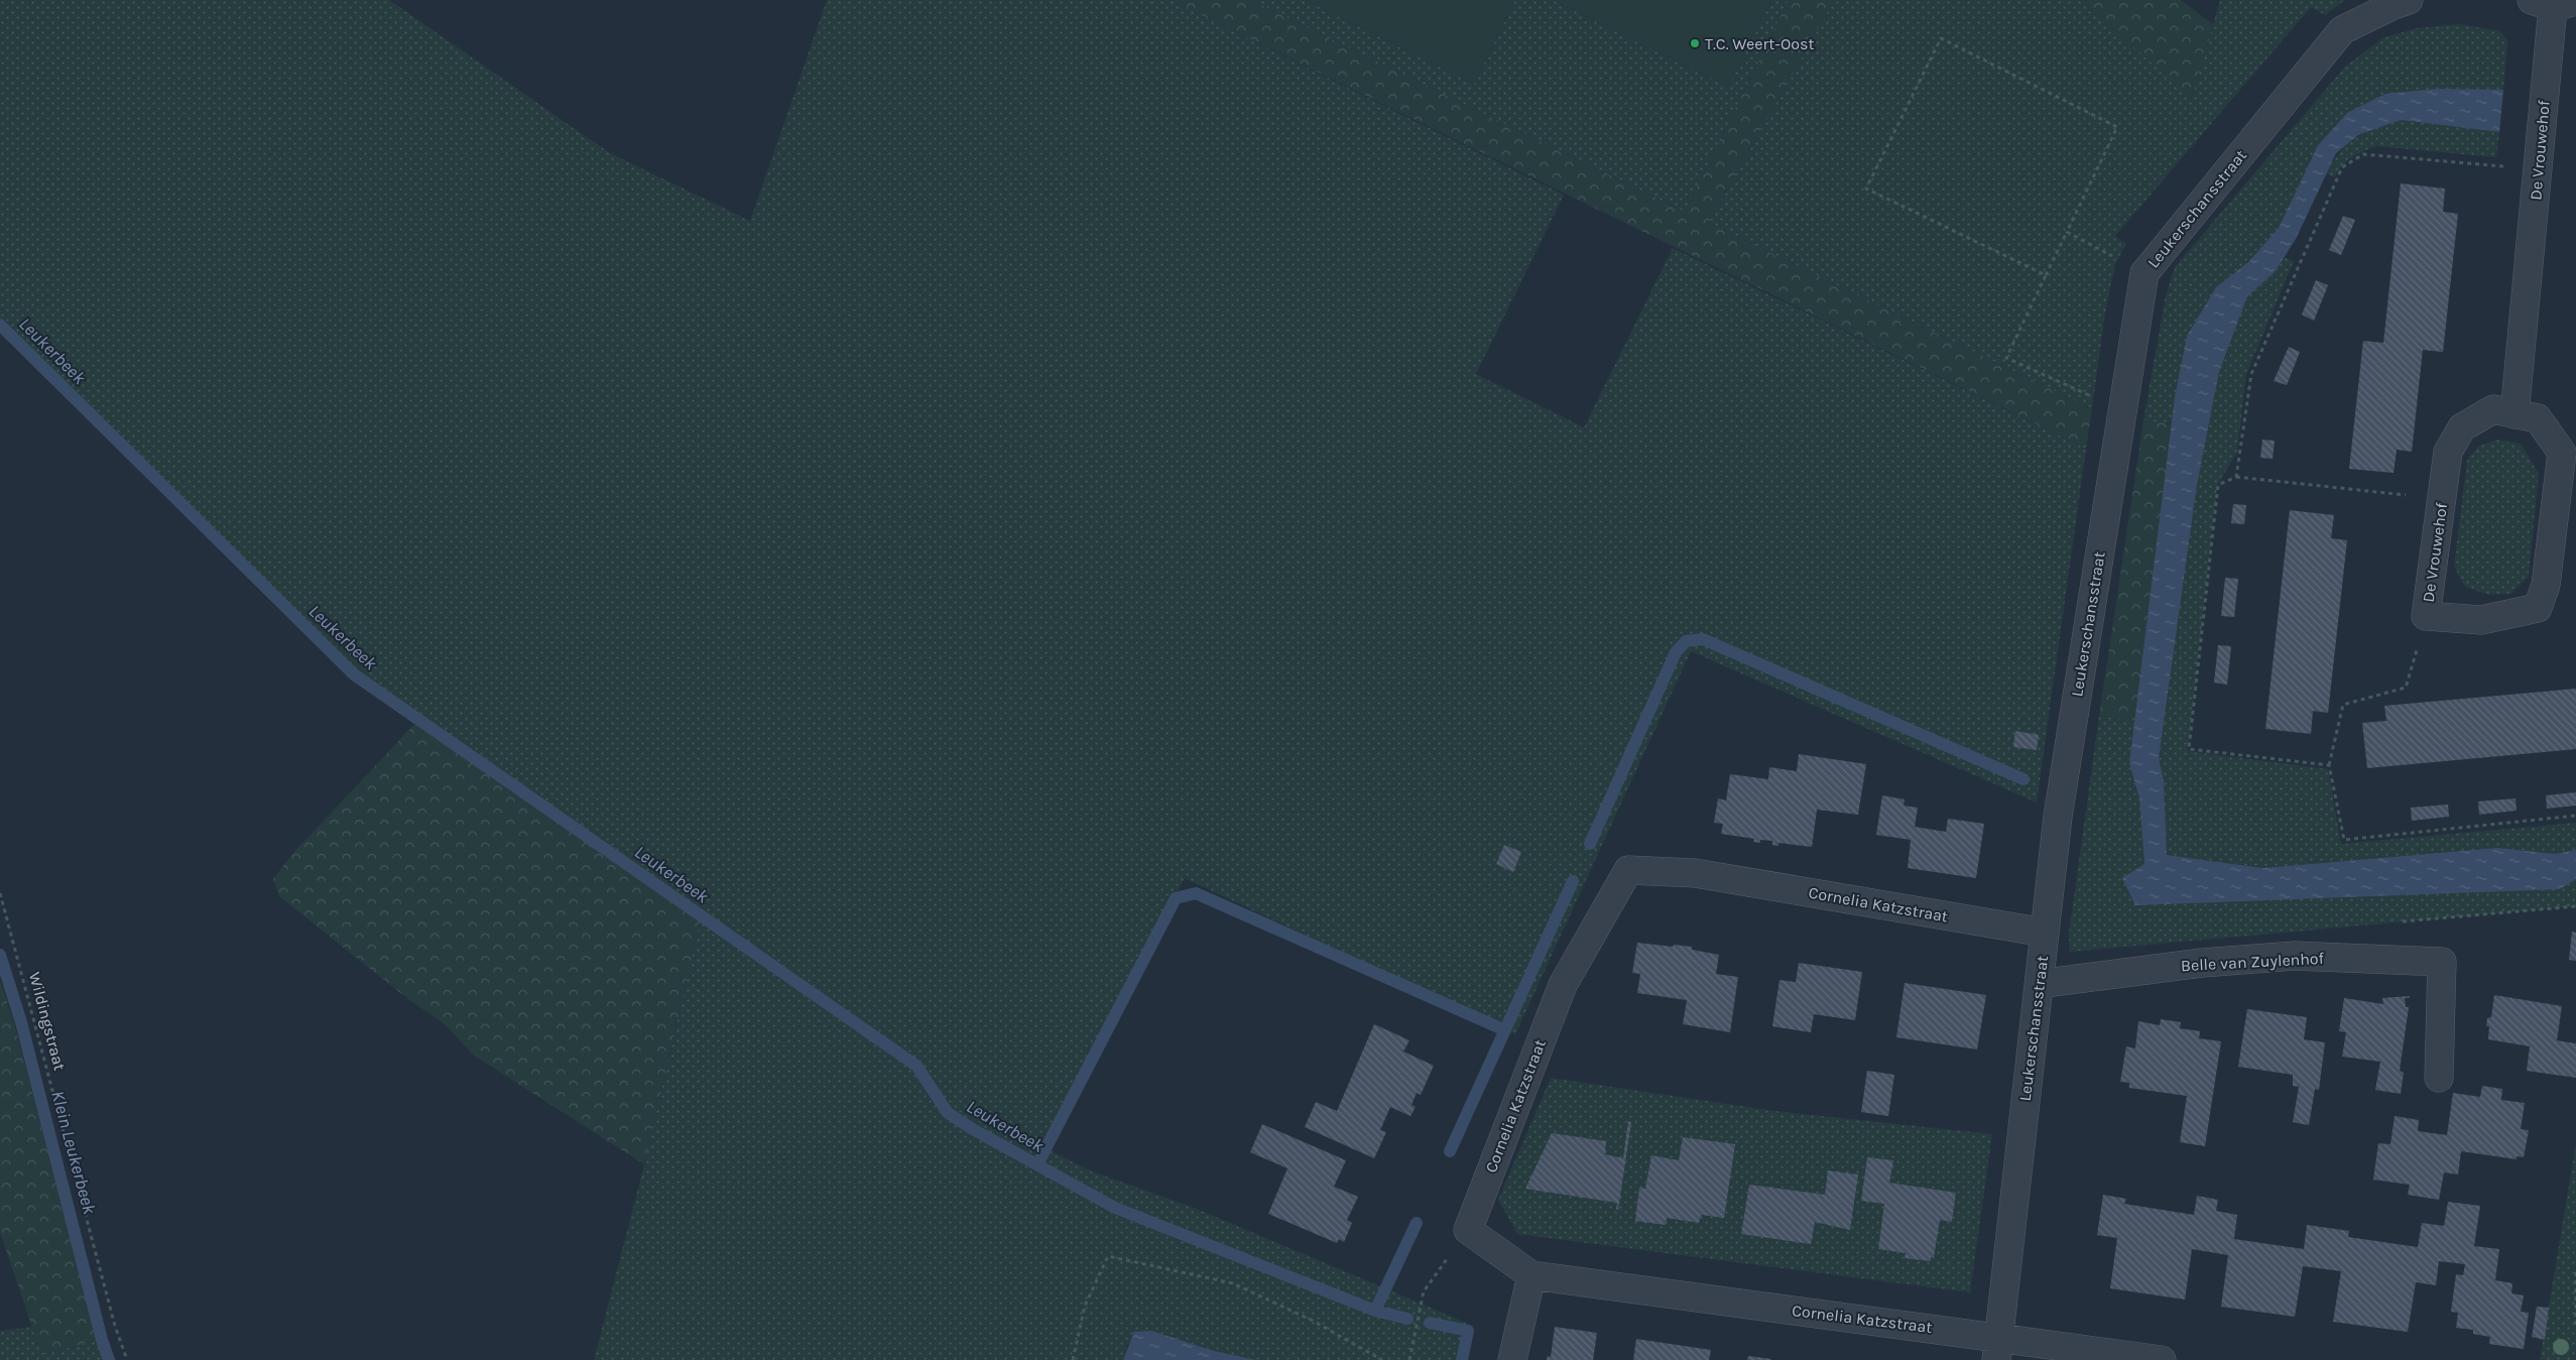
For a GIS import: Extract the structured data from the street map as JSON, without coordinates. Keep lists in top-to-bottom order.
{
  "streets": {
    "street": [
      "De Vrouwehof",
      "Leukerschansstraat",
      "Cornelia Katzstraat",
      "Belle van Zuylenhof"
    ],
    "path": ["Wildingstraat"]
  },
  "crossings": [
    ["Leukerschansstraat", "Cornelia Katzstraat"],
    ["Leukerschansstraat", "Belle van Zuylenhof"]
  ],
  "water": ["Leukerbeek", "Klein Leukerbeek"],
  "places": ["T.C. Weert-Oost"]
}
